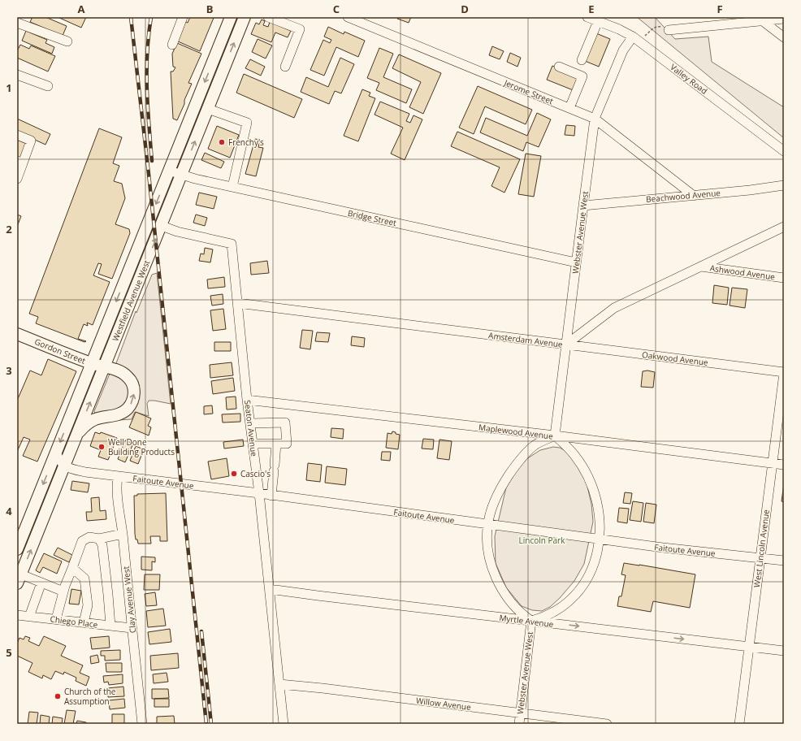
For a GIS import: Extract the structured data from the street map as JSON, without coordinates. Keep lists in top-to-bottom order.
{
  "streets": {
    "main road": ["Westfield Avenue West", "Gordon Street"],
    "street": [
      "Valley Road",
      "Jerome Street",
      "Beachwood Avenue",
      "Bridge Street",
      "Webster Avenue West",
      "Ashwood Avenue",
      "Amsterdam Avenue",
      "Oakwood Avenue",
      "Seaton Avenue",
      "Maplewood Avenue",
      "Faitoute Avenue",
      "West Lincoln Avenue",
      "Clay Avenue West",
      "Myrtle Avenue",
      "Chiego Place",
      "Willow Avenue"
    ]
  },
  "crossings": [
    ["Valley Road", "Webster Avenue West"],
    ["Jerome Street", "Beachwood Avenue"],
    ["Jerome Street", "Webster Avenue West"],
    ["Beachwood Avenue", "Webster Avenue West"],
    ["Bridge Street", "Webster Avenue West"],
    ["Bridge Street", "Westfield Avenue West"],
    ["Webster Avenue West", "Amsterdam Avenue"],
    ["Webster Avenue West", "Oakwood Avenue"],
    ["Webster Avenue West", "Maplewood Avenue"],
    ["Webster Avenue West", "Faitoute Avenue"],
    ["Webster Avenue West", "Myrtle Avenue"],
    ["Webster Avenue West", "Willow Avenue"],
    ["Ashwood Avenue", "Amsterdam Avenue"],
    ["Westfield Avenue West", "Gordon Street"],
    ["Westfield Avenue West", "Seaton Avenue"],
    ["Westfield Avenue West", "Faitoute Avenue"],
    ["Amsterdam Avenue", "Oakwood Avenue"],
    ["Amsterdam Avenue", "Seaton Avenue"],
    ["Oakwood Avenue", "West Lincoln Avenue"],
    ["Seaton Avenue", "Maplewood Avenue"],
    ["Seaton Avenue", "Faitoute Avenue"],
    ["Seaton Avenue", "Myrtle Avenue"],
    ["Seaton Avenue", "Willow Avenue"],
    ["Maplewood Avenue", "West Lincoln Avenue"],
    ["Faitoute Avenue", "West Lincoln Avenue"],
    ["Faitoute Avenue", "Clay Avenue West"],
    ["West Lincoln Avenue", "Myrtle Avenue"],
    ["Clay Avenue West", "Chiego Place"]
  ],
  "one_way": ["Myrtle Avenue"],
  "parks": ["Lincoln Park"],
  "places": [
    "Frenchy's",
    "Well Done Building Products",
    "Cascio's",
    "Church of the Assumption"
  ],
  "grid": {
    "columns": [
      "A",
      "B",
      "C",
      "D",
      "E",
      "F"
    ],
    "rows": [
      "1",
      "2",
      "3",
      "4",
      "5"
    ]
  }
}
